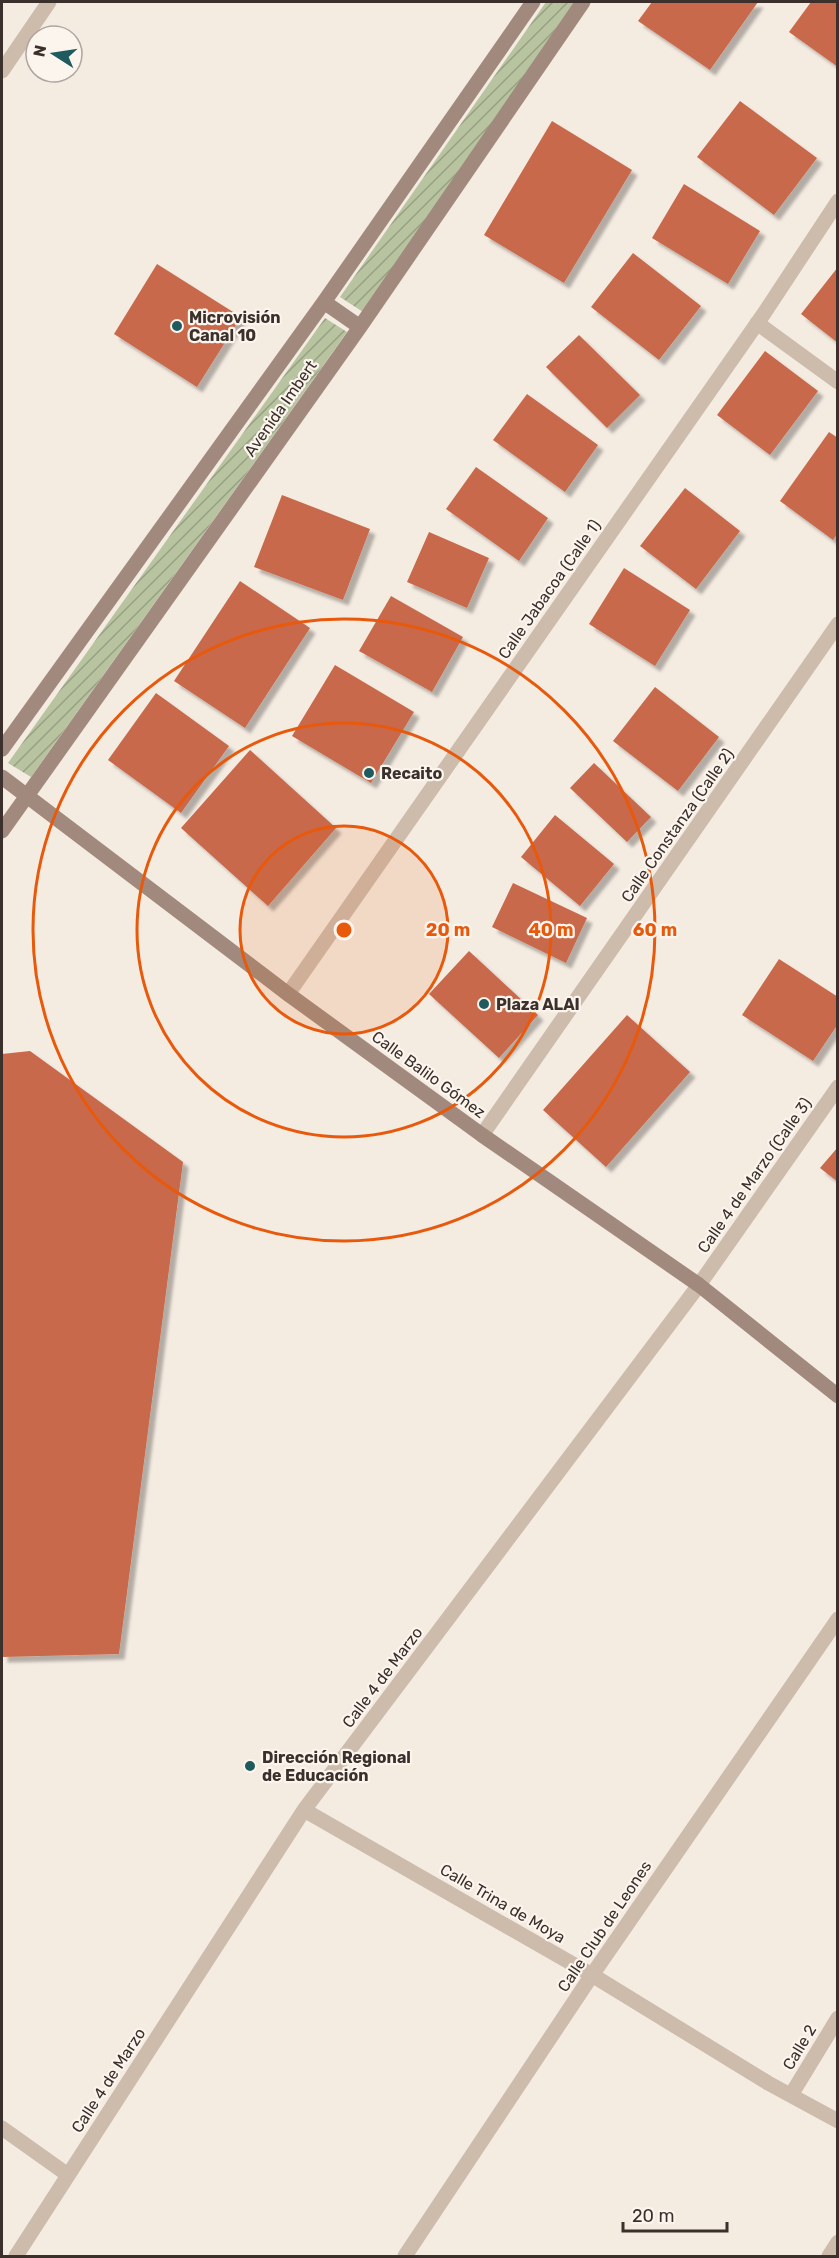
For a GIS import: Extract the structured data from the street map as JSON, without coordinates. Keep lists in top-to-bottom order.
{
  "streets": {
    "main road": ["Avenida Imbert", "Calle Balilo Gómez"],
    "street": [
      "Calle Jabacoa (Calle 1)",
      "Calle Constanza (Calle 2)",
      "Calle 4 de Marzo (Calle 3)",
      "Calle 4 de Marzo",
      "Calle Trina de Moya",
      "Calle Club de Leones",
      "Calle 2"
    ]
  },
  "crossings": [
    ["Avenida Imbert", "Calle Balilo Gómez"],
    ["Calle Jabacoa (Calle 1)", "Calle Balilo Gómez"],
    ["Calle Constanza (Calle 2)", "Calle Balilo Gómez"],
    ["Calle Balilo Gómez", "Calle 4 de Marzo (Calle 3)"],
    ["Calle Balilo Gómez", "Calle 4 de Marzo"],
    ["Calle 4 de Marzo (Calle 3)", "Calle 4 de Marzo"],
    ["Calle 4 de Marzo", "Calle Trina de Moya"],
    ["Calle Trina de Moya", "Calle Club de Leones"],
    ["Calle Trina de Moya", "Calle 2"]
  ],
  "places": [
    "Microvisión Canal 10",
    "Recaito",
    "Plaza ALAI",
    "Dirección Regional de Educación"
  ],
  "scale_bar": "20 m",
  "north": "left",
  "rings": ["20 m", "40 m", "60 m"]
}
